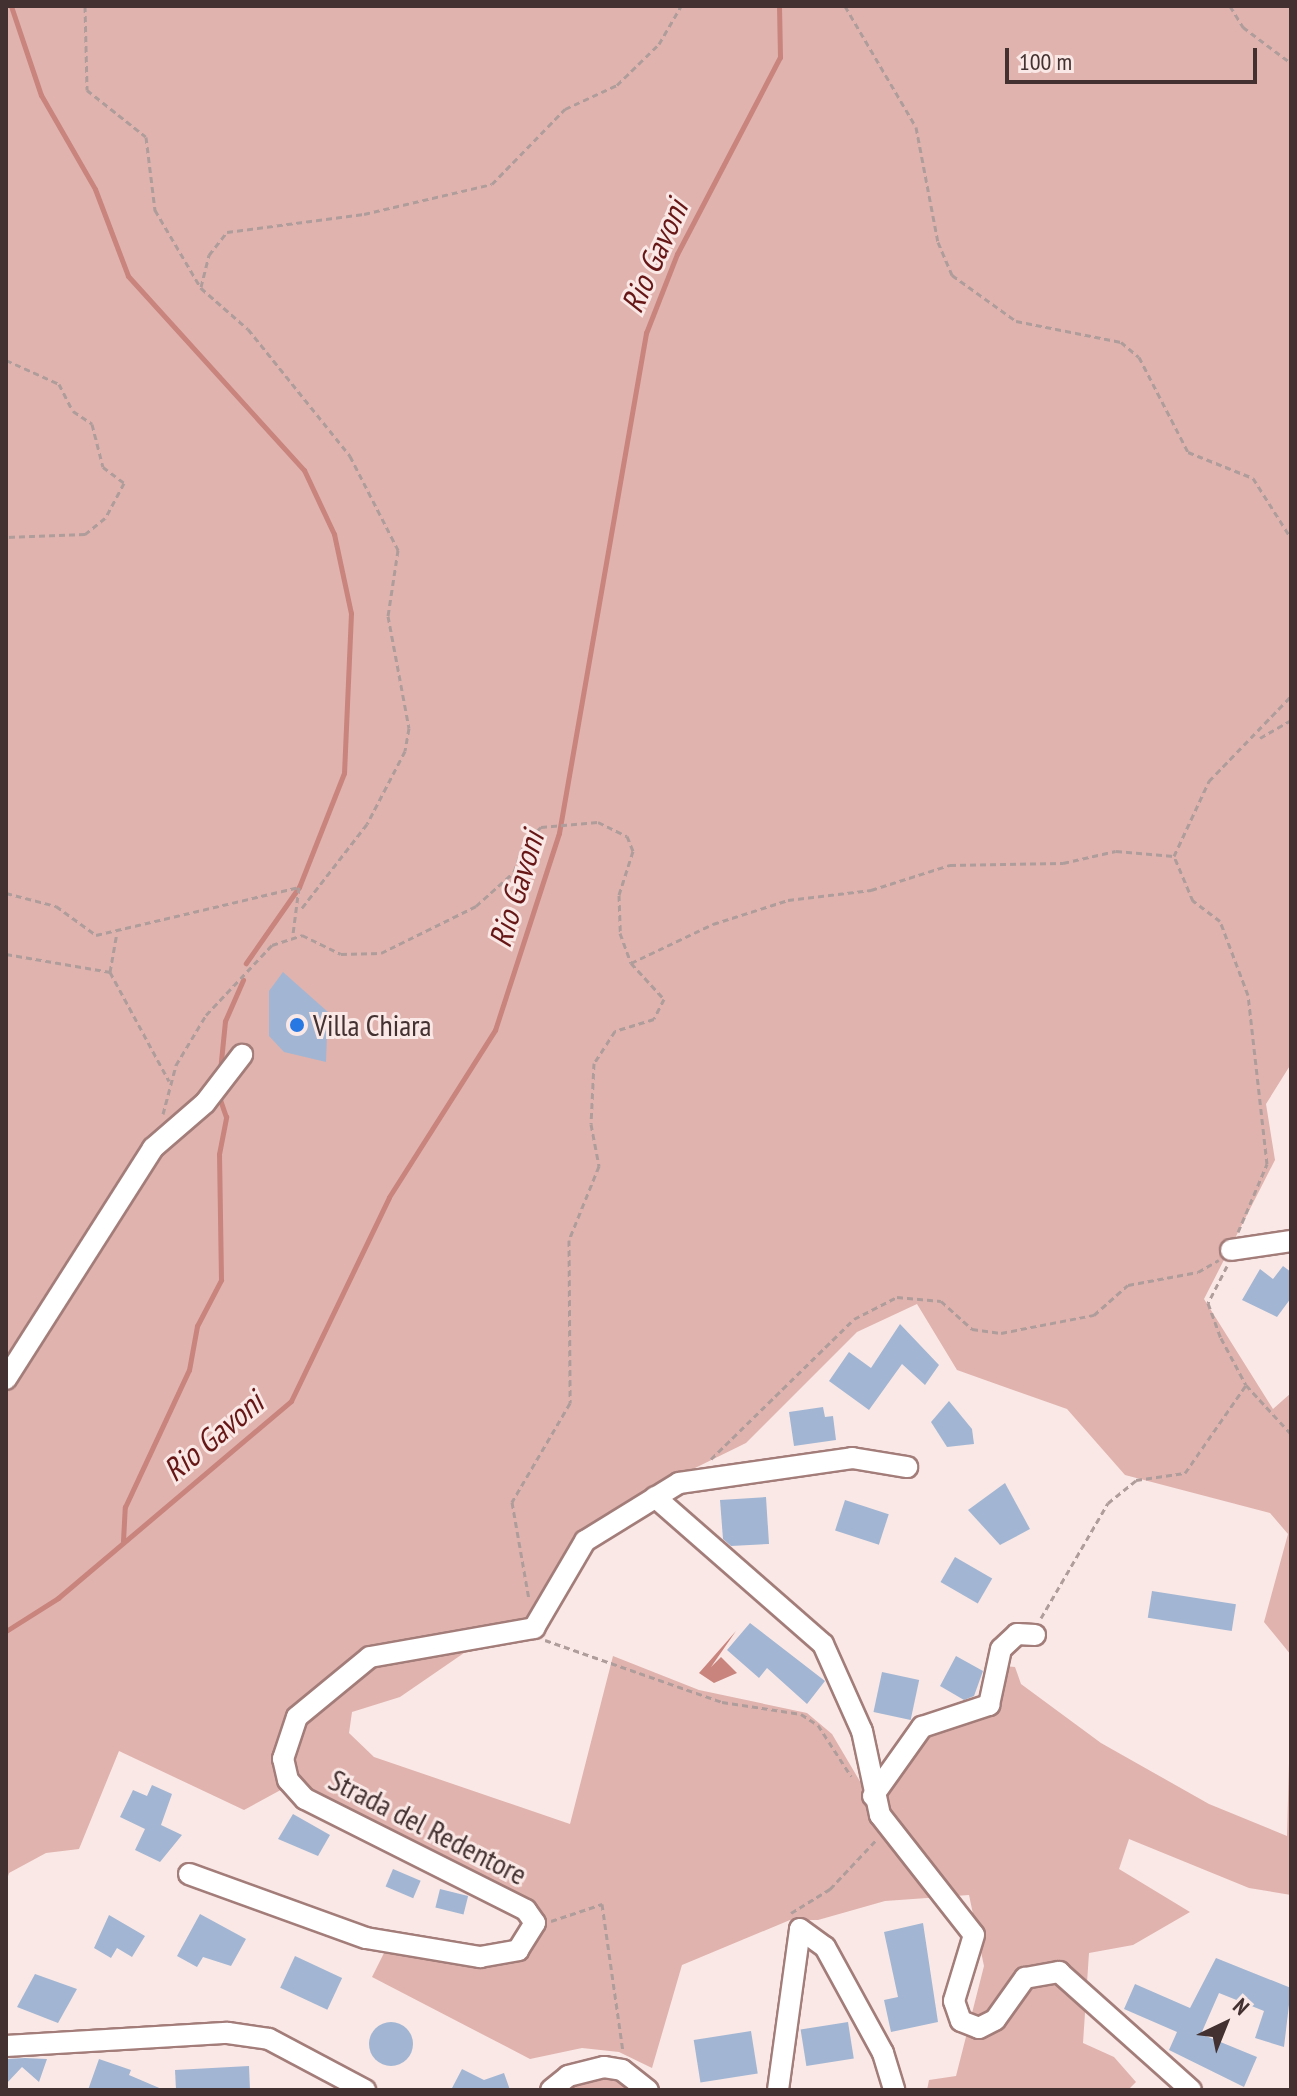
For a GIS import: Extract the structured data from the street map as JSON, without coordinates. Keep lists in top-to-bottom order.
{
  "streets": {
    "street": ["Strada del Redentore"]
  },
  "water": ["Rio Gavoni"],
  "places": ["Villa Chiara"],
  "scale_bar": "100 m",
  "north": "top right"
}
